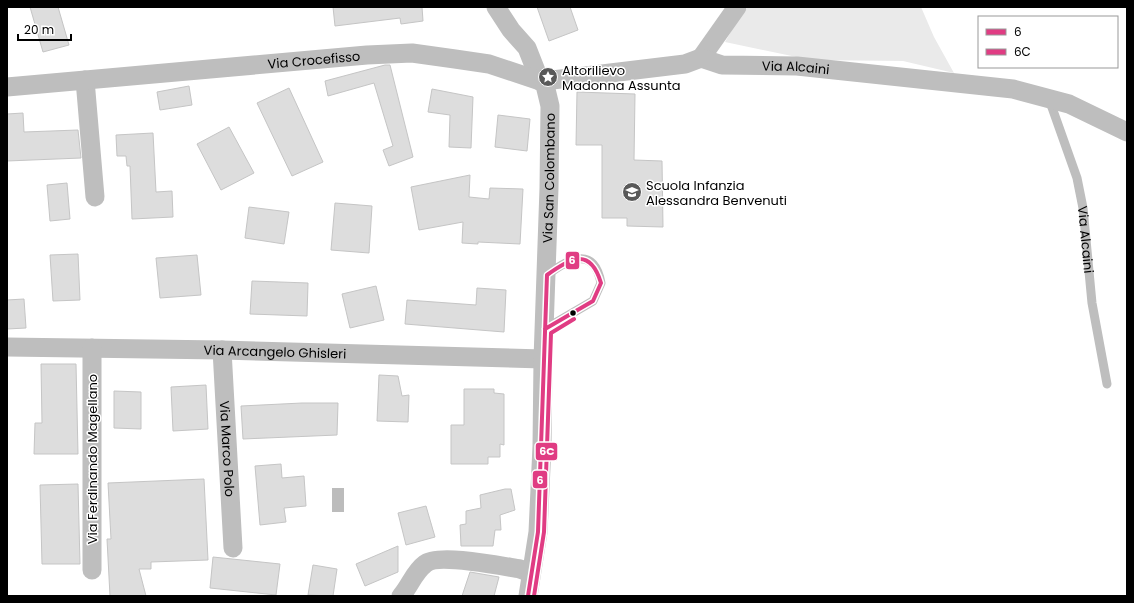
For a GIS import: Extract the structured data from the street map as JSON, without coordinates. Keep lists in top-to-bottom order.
{
  "streets": {
    "street": [
      "Via Crocefisso",
      "Via Alcaini",
      "Via San Colombano",
      "Via Arcangelo Ghisleri",
      "Via Marco Polo",
      "Via Ferdinando Magellano"
    ]
  },
  "crossings": [
    ["Via Crocefisso", "Via San Colombano"],
    ["Via San Colombano", "Via Arcangelo Ghisleri"],
    ["Via Arcangelo Ghisleri", "Via Marco Polo"],
    ["Via Arcangelo Ghisleri", "Via Ferdinando Magellano"]
  ],
  "places": {
    "place": ["Altorilievo Madonna Assunta"],
    "school or university": ["Scuola Infanzia Alessandra Benvenuti"]
  },
  "lines": ["transit line 6", "transit line 6C"],
  "legend": ["6", "6C"],
  "scale_bar": "20 m"
}
